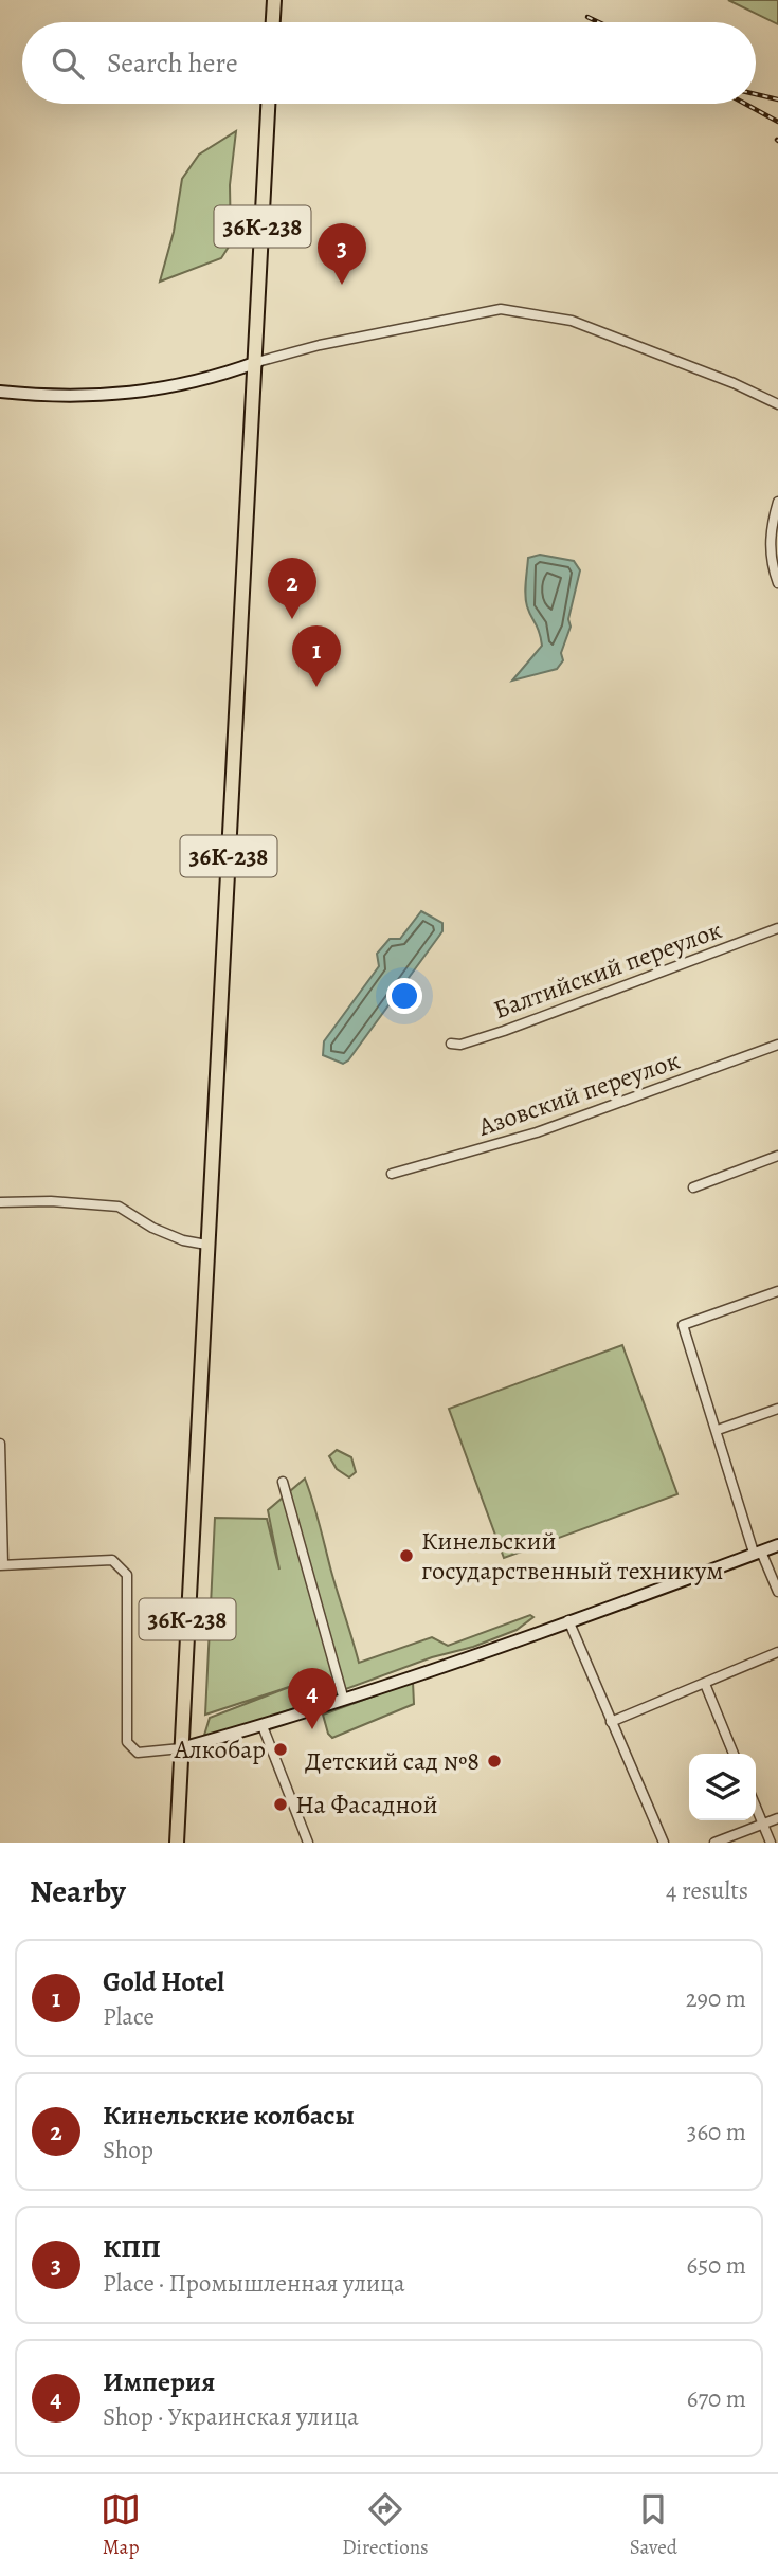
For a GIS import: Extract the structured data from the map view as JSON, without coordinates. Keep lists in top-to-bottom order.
{
  "streets": {
    "main road": ["36К-238"],
    "street": ["Балтийский переулок", "Азовский переулок"]
  },
  "places": [
    "Кинельский государственный техникум",
    "Алкобар",
    "Детский сад №8",
    "На Фасадной"
  ],
  "page": {
    "search": "Search here",
    "pins": [
      "3",
      "2",
      "1",
      "4"
    ],
    "heading": ["Nearby", "4 results"],
    "list": [
      {
        "mark": "1",
        "name": "Gold Hotel",
        "note": "Place",
        "value": "290 m"
      },
      {
        "mark": "2",
        "name": "Кинельские колбасы",
        "note": "Shop",
        "value": "360 m"
      },
      {
        "mark": "3",
        "name": "КПП",
        "note": "Place · Промышленная улица",
        "value": "650 m"
      },
      {
        "mark": "4",
        "name": "Империя",
        "note": "Shop · Украинская улица",
        "value": "670 m"
      }
    ],
    "nav": ["Map", "Directions", "Saved"]
  }
}
